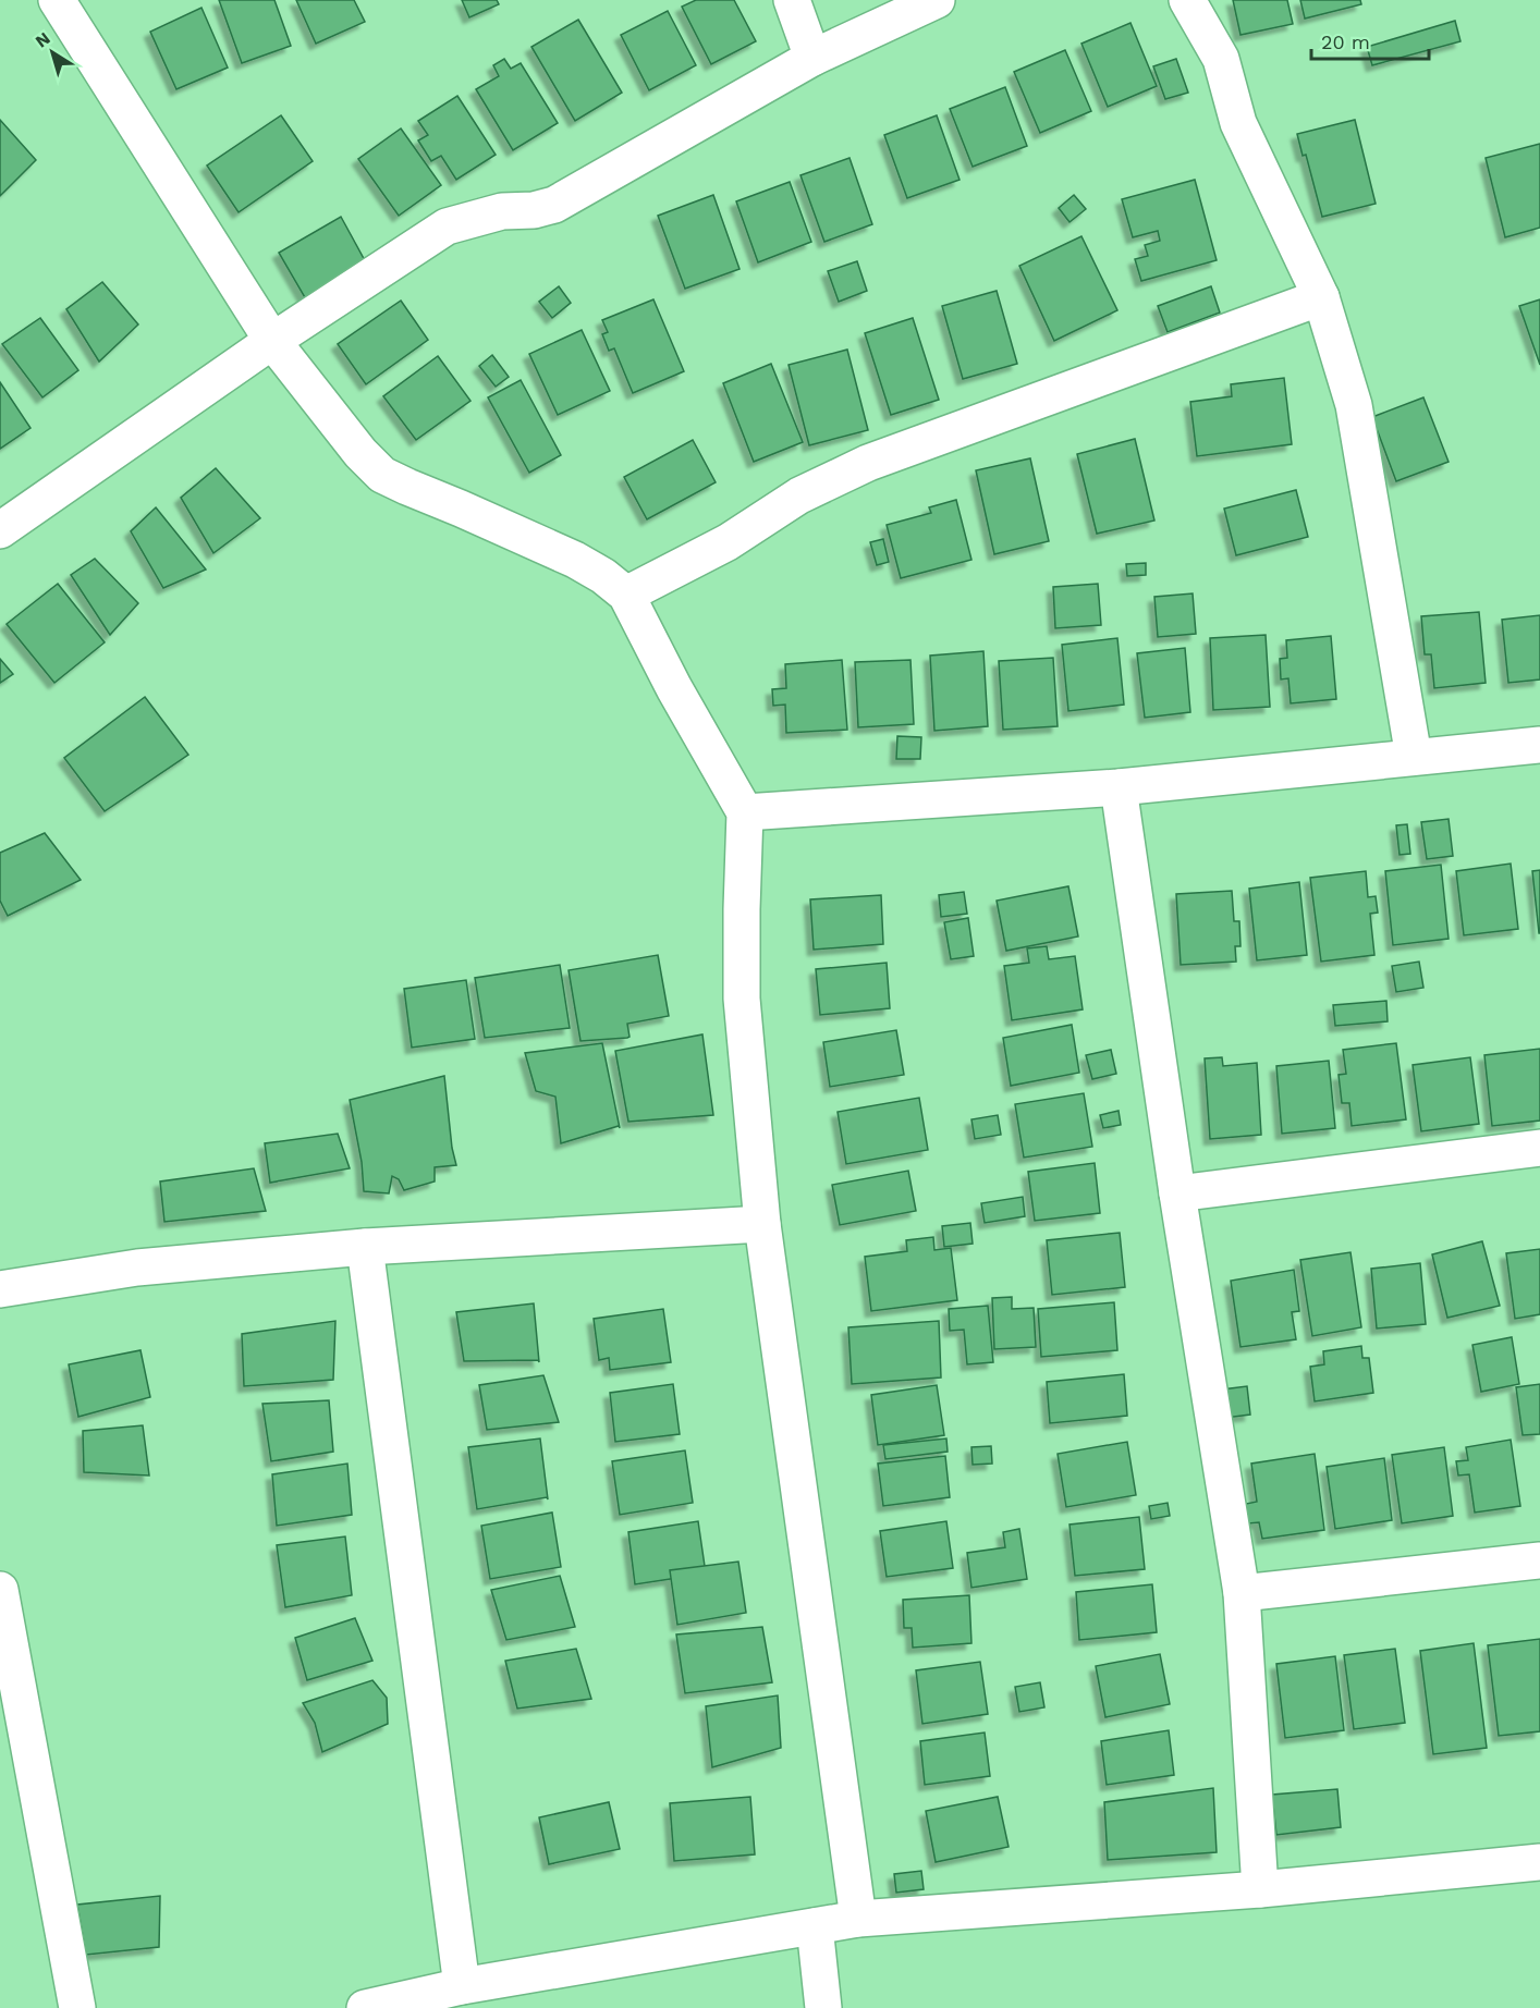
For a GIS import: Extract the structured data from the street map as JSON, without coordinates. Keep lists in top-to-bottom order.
{
  "scale_bar": "20 m",
  "north": "top left"
}
